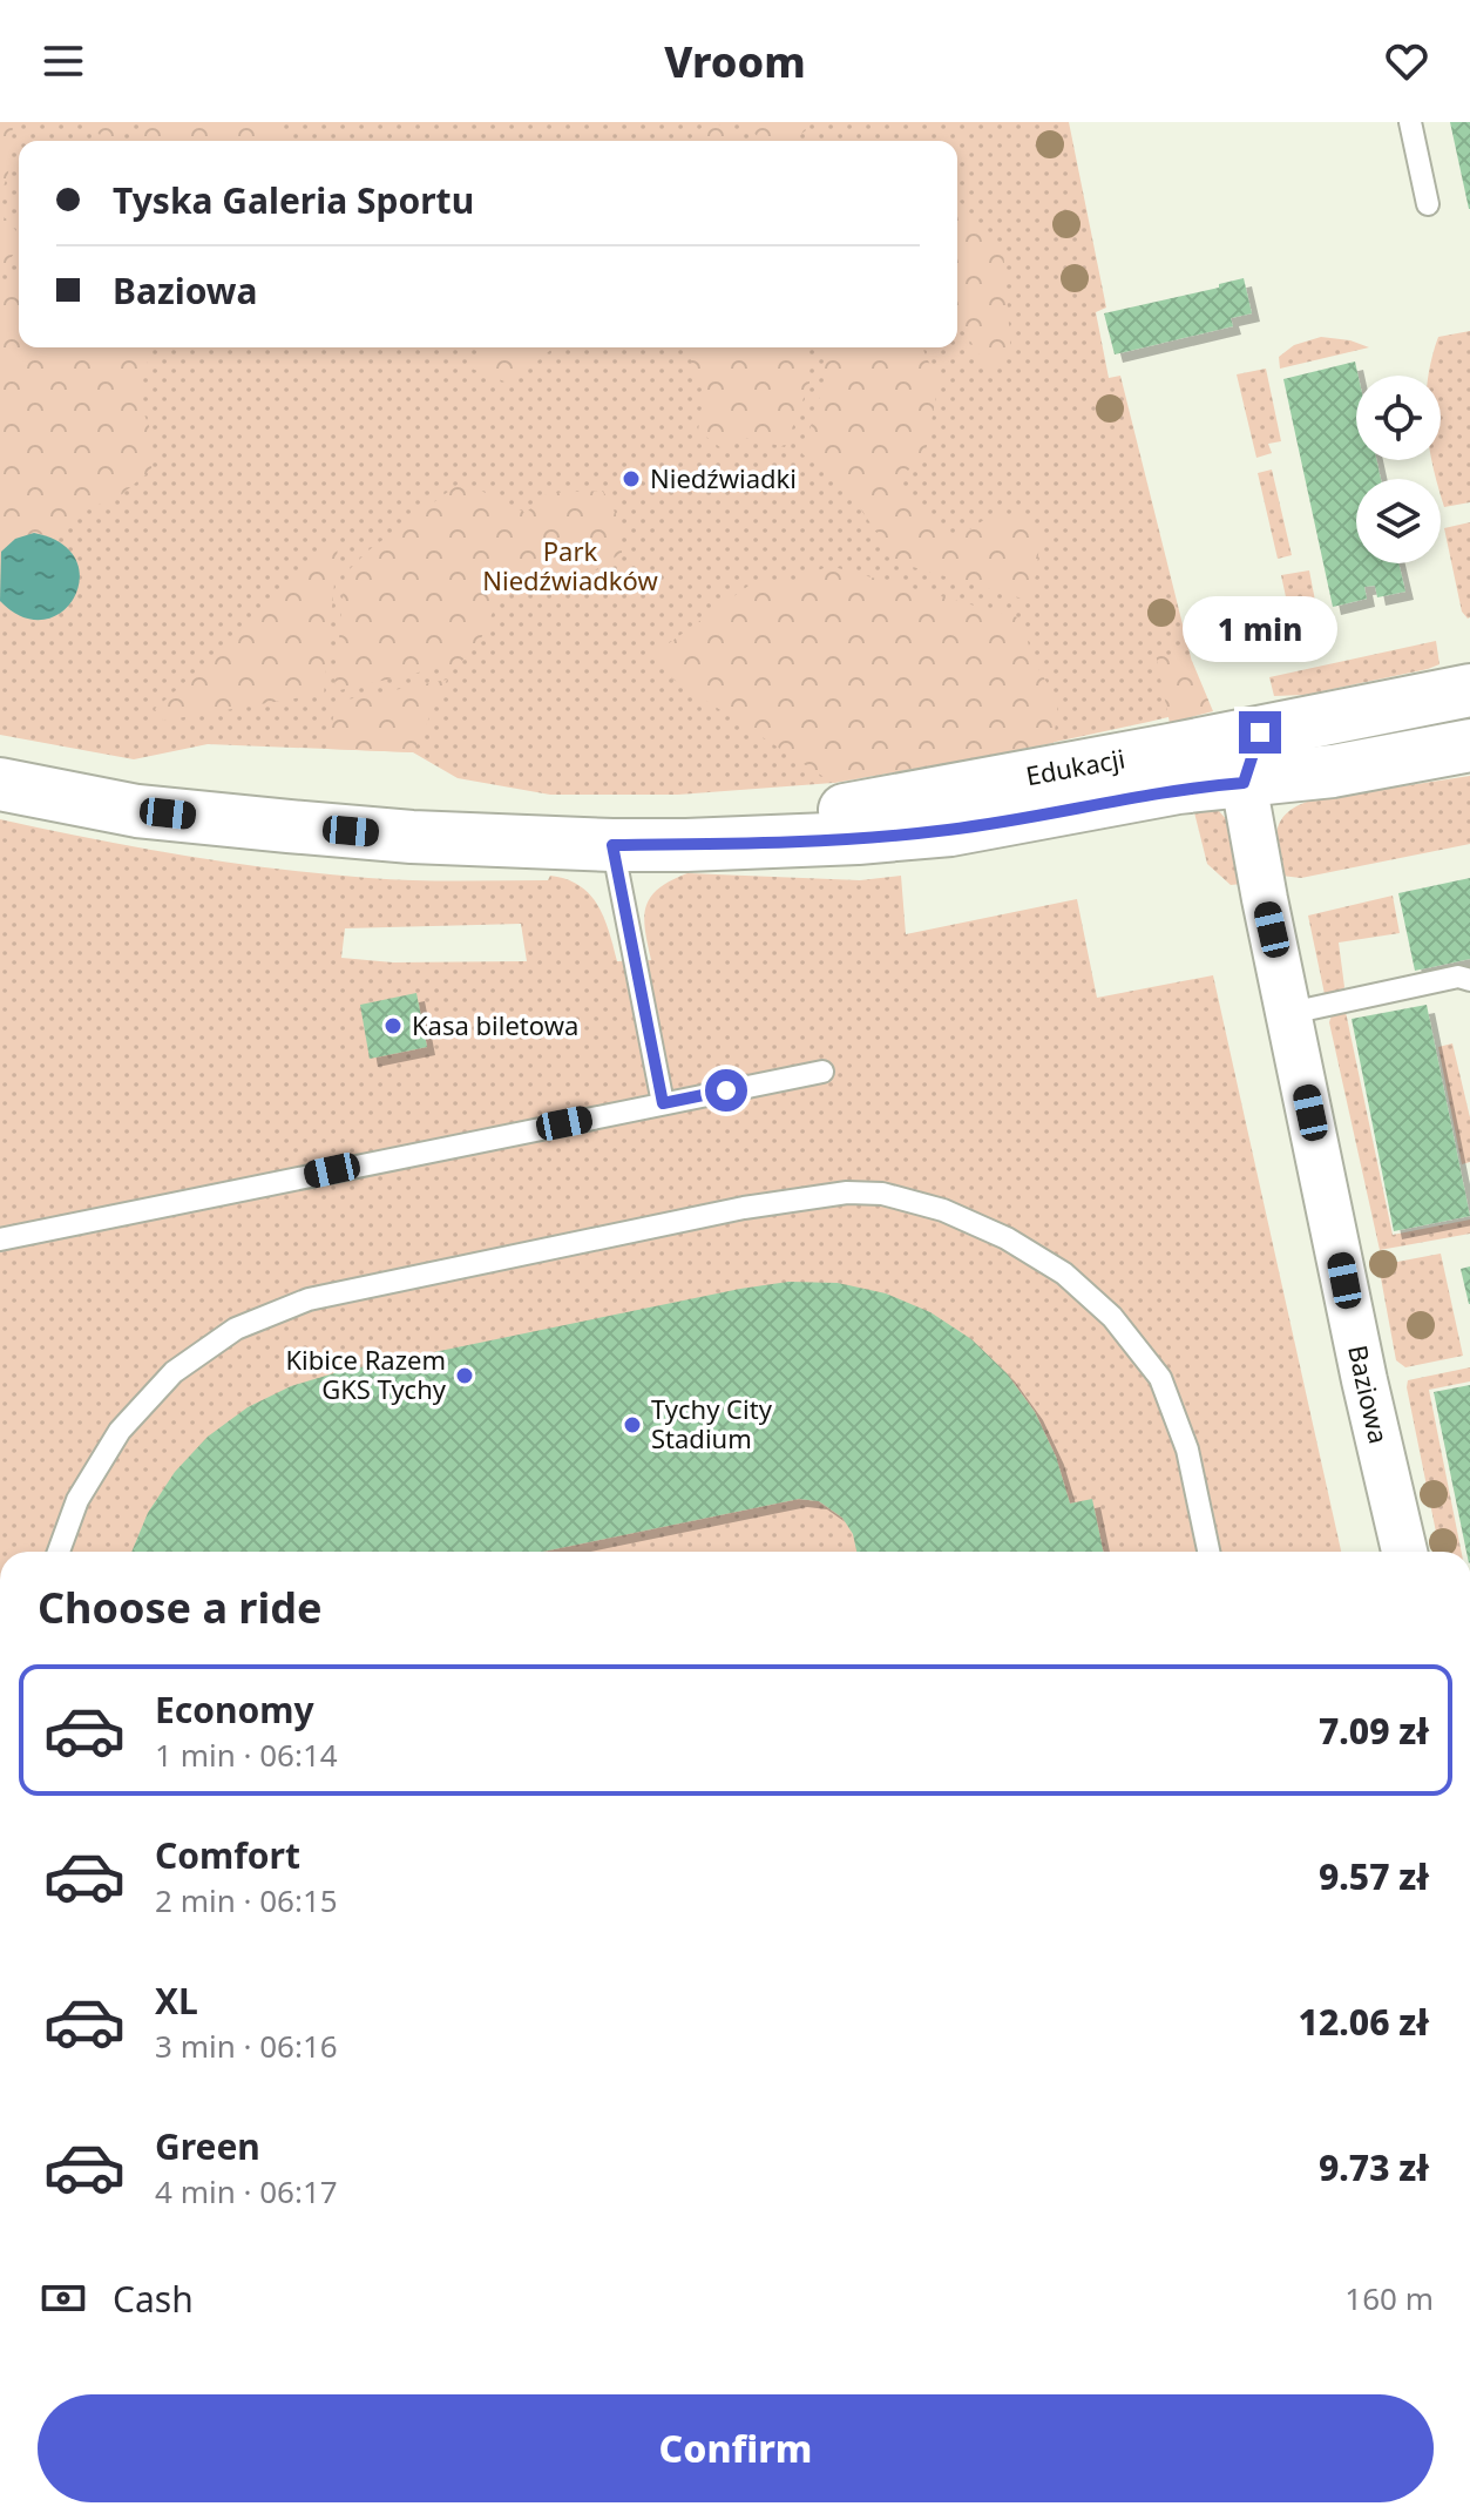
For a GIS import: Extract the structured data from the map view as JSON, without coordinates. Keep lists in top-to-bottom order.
{
  "streets": {
    "street": ["Edukacji", "Baziowa"]
  },
  "crossings": [
    ["Edukacji", "Baziowa"]
  ],
  "parks": ["Park Niedźwiadków"],
  "places": [
    "Niedźwiadki",
    "Kasa biletowa",
    "Kibice Razem GKS Tychy",
    "Tychy City Stadium"
  ],
  "page": {
    "header": "Vroom",
    "banner": ["Tyska Galeria Sportu", "Baziowa"],
    "bubble": "1 min",
    "heading": "Choose a ride",
    "list": [
      {
        "name": "Economy",
        "note": "1 min · 06:14",
        "value": "7.09 zł"
      },
      {
        "name": "Comfort",
        "note": "2 min · 06:15",
        "value": "9.57 zł"
      },
      {
        "name": "XL",
        "note": "3 min · 06:16",
        "value": "12.06 zł"
      },
      {
        "name": "Green",
        "note": "4 min · 06:17",
        "value": "9.73 zł"
      }
    ],
    "pay": ["Cash", "160 m"],
    "buttons": "Confirm"
  }
}
